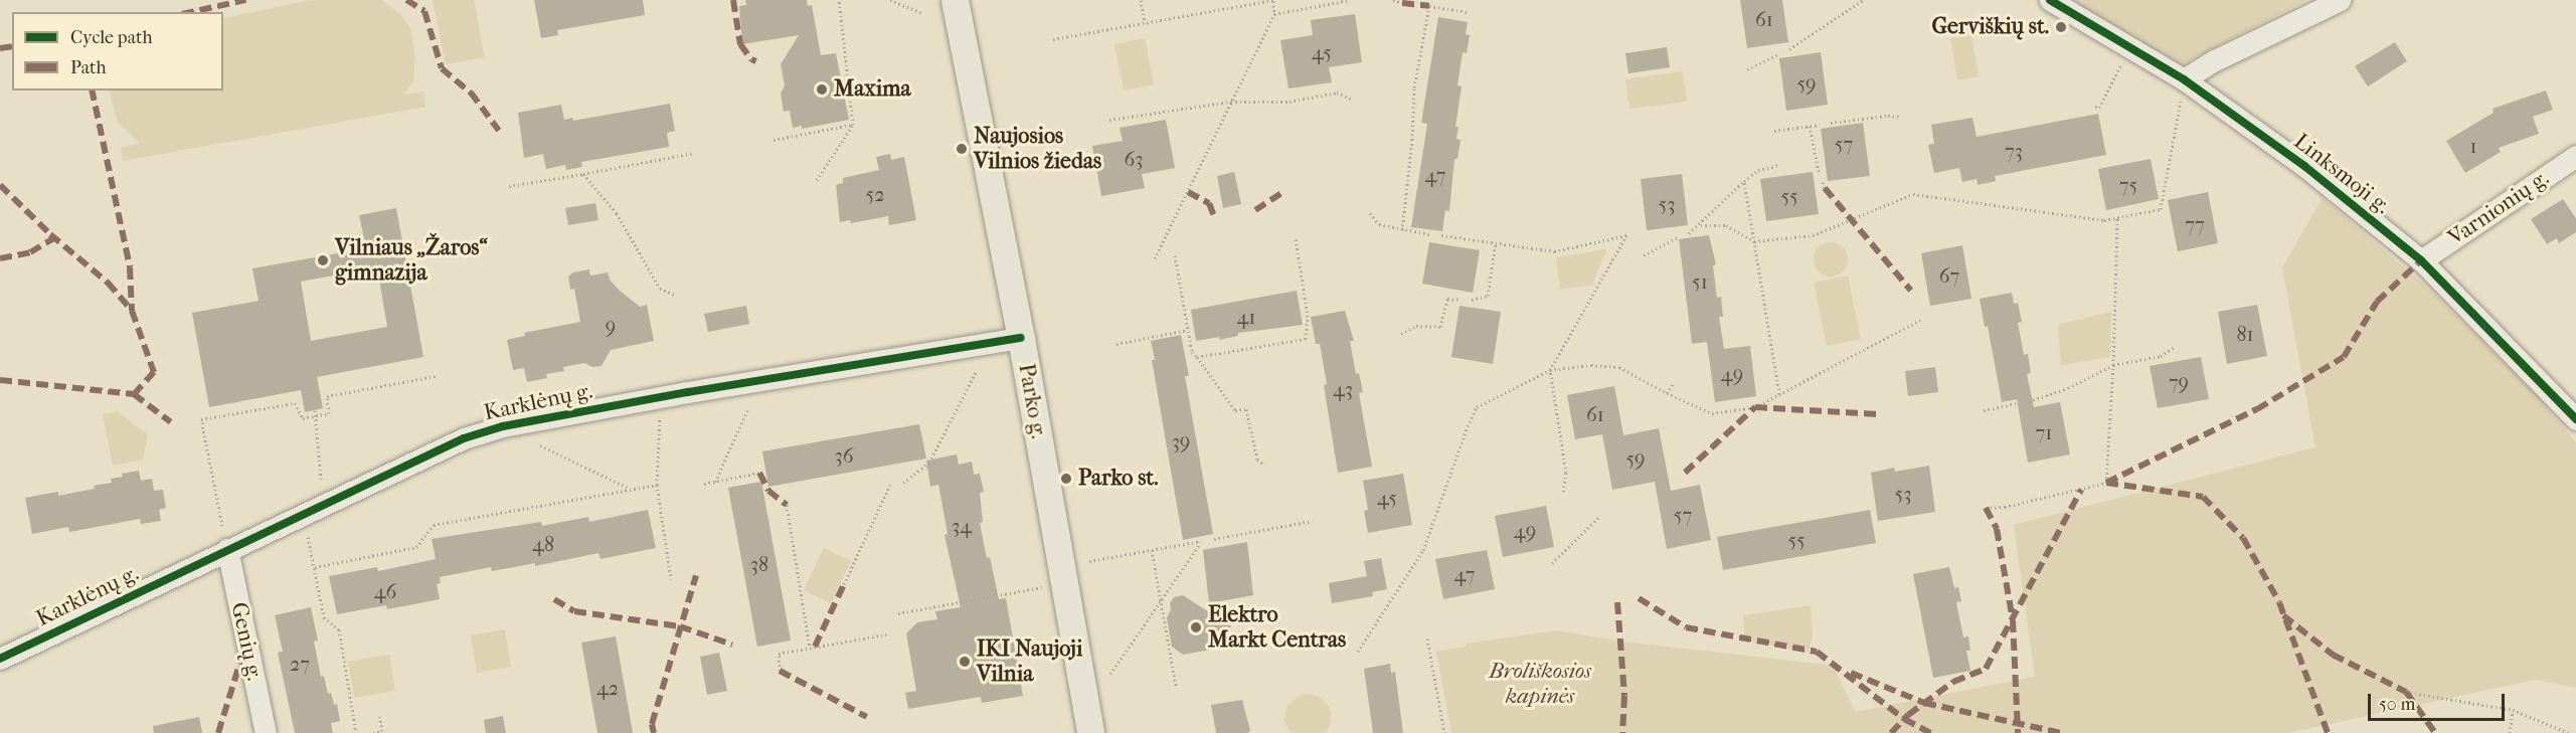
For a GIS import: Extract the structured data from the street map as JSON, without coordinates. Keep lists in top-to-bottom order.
{
  "streets": {
    "main road": ["Parko g."],
    "street": [
      "Linksmoji g.",
      "Varnionių g.",
      "Karklėnų g.",
      "Genių g."
    ]
  },
  "crossings": [
    ["Linksmoji g.", "Varnionių g."],
    ["Parko g.", "Karklėnų g."],
    ["Karklėnų g.", "Genių g."]
  ],
  "parks": ["Broliškosios kapinės"],
  "places": [
    "Gerviškių st.",
    "Maxima",
    "Naujosios Vilnios žiedas",
    "Vilniaus „Žaros“ gimnazija",
    "Parko st.",
    "Elektro Markt Centras",
    "IKI Naujoji Vilnia"
  ],
  "house_numbers": [
    "61",
    "45",
    "59",
    "57",
    "1",
    "73",
    "63",
    "47",
    "75",
    "52",
    "55",
    "53",
    "77",
    "67",
    "51",
    "41",
    "9",
    "81",
    "49",
    "79",
    "43",
    "61",
    "71",
    "39",
    "36",
    "59",
    "53",
    "45",
    "57",
    "34",
    "49",
    "55",
    "48",
    "38",
    "47",
    "46",
    "27",
    "42"
  ],
  "legend": ["Cycle path", "Path"],
  "scale_bar": "50 m"
}
